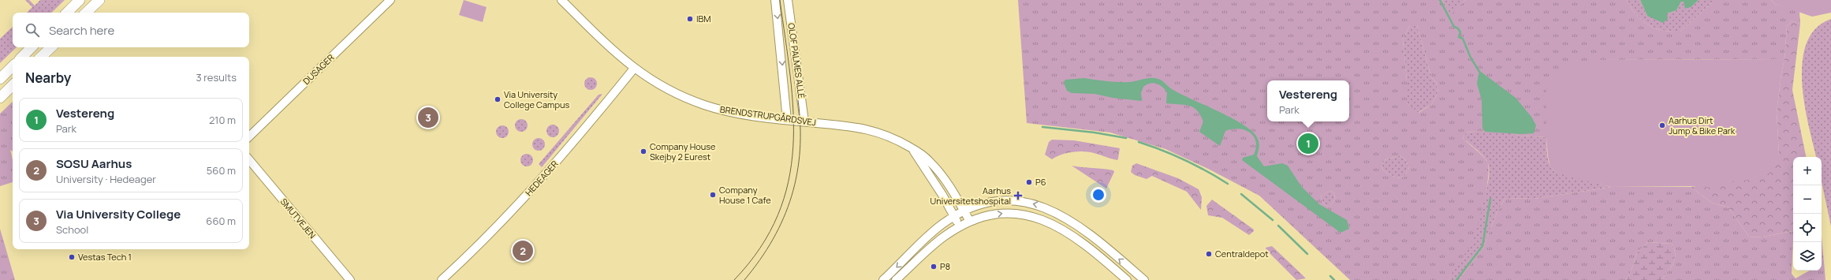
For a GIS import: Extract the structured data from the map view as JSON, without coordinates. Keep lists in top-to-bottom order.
{
  "streets": {
    "street": [
      "OLOF PALMES ALLÉ",
      "DUSAGER",
      "BRENDSTRUPGÅRDSVEJ",
      "HEDEAGER",
      "SMUTVEJEN"
    ]
  },
  "crossings": [
    ["OLOF PALMES ALLÉ", "BRENDSTRUPGÅRDSVEJ"],
    ["BRENDSTRUPGÅRDSVEJ", "HEDEAGER"]
  ],
  "places": {
    "other": [
      "IBM",
      "Via University College Campus",
      "Aarhus Dirt Jump & Bike Park",
      "Company House Skejby 2 Eurest",
      "P6",
      "Company House 1 Cafe",
      "Centraldepot",
      "Vestas Tech 1",
      "P8"
    ],
    "health": ["Aarhus Universitetshospital"]
  },
  "page": {
    "search": "Search here",
    "heading": ["Nearby", "3 results"],
    "popup": ["Vestereng", "Park"],
    "list": [
      {
        "mark": "1",
        "name": "Vestereng",
        "note": "Park",
        "value": "210 m"
      },
      {
        "mark": "2",
        "name": "SOSU Aarhus",
        "note": "University · Hedeager",
        "value": "560 m"
      },
      {
        "mark": "3",
        "name": "Via University College",
        "note": "School",
        "value": "660 m"
      }
    ],
    "pins": ["3", "1", "2"],
    "map_buttons": ["+", "−"]
  }
}
